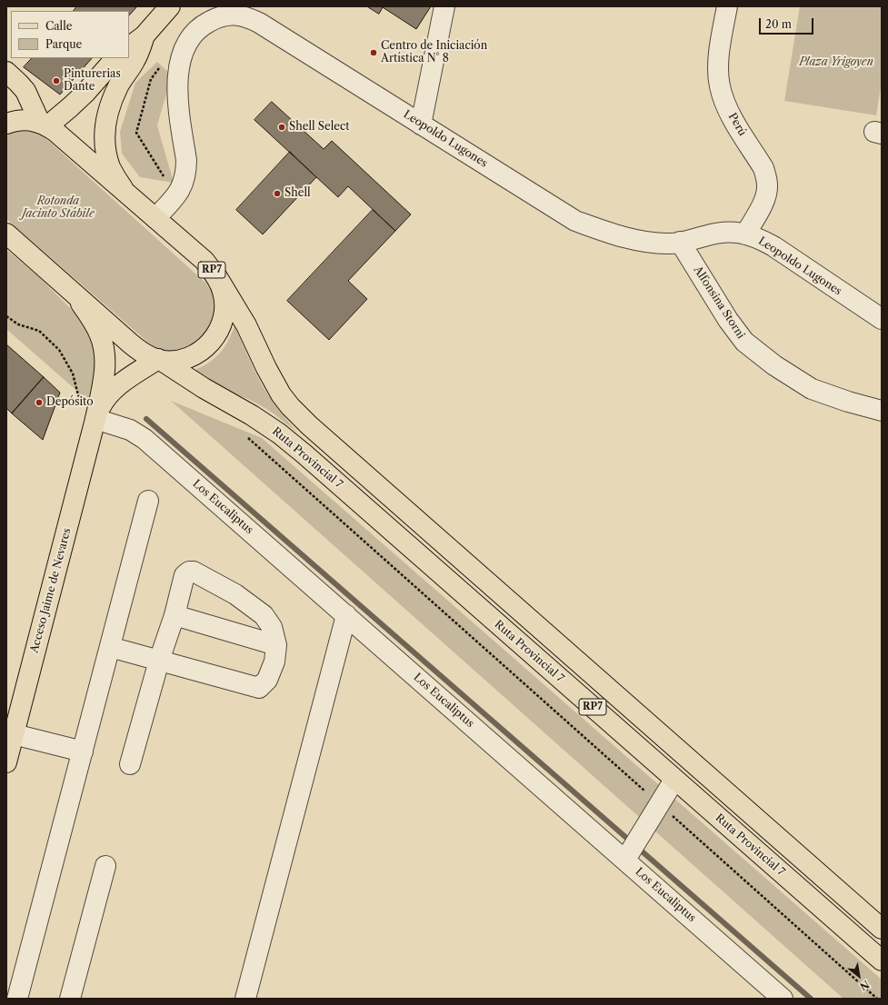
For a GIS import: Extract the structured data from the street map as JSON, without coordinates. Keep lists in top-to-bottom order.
{
  "streets": {
    "main road": ["RP7", "Ruta Provincial 7", "Acceso Jaime de Nevares"],
    "street": [
      "Perú",
      "Leopoldo Lugones",
      "Alfonsina Storni",
      "Los Eucaliptus"
    ]
  },
  "crossings": [
    ["Perú", "Leopoldo Lugones"],
    ["Leopoldo Lugones", "RP7"],
    ["Leopoldo Lugones", "Alfonsina Storni"],
    ["RP7", "Ruta Provincial 7"],
    ["RP7", "Acceso Jaime de Nevares"],
    ["Ruta Provincial 7", "Acceso Jaime de Nevares"],
    ["Los Eucaliptus", "Acceso Jaime de Nevares"]
  ],
  "parks": ["Plaza Yrigoyen", "Rotonda Jacinto Stábile"],
  "places": [
    "Centro de Iniciación Artística N° 8",
    "Pinturerias Dante",
    "Shell Select",
    "Shell",
    "Depósito"
  ],
  "legend": ["Calle", "Parque"],
  "scale_bar": "20 m",
  "north": "bottom right"
}
